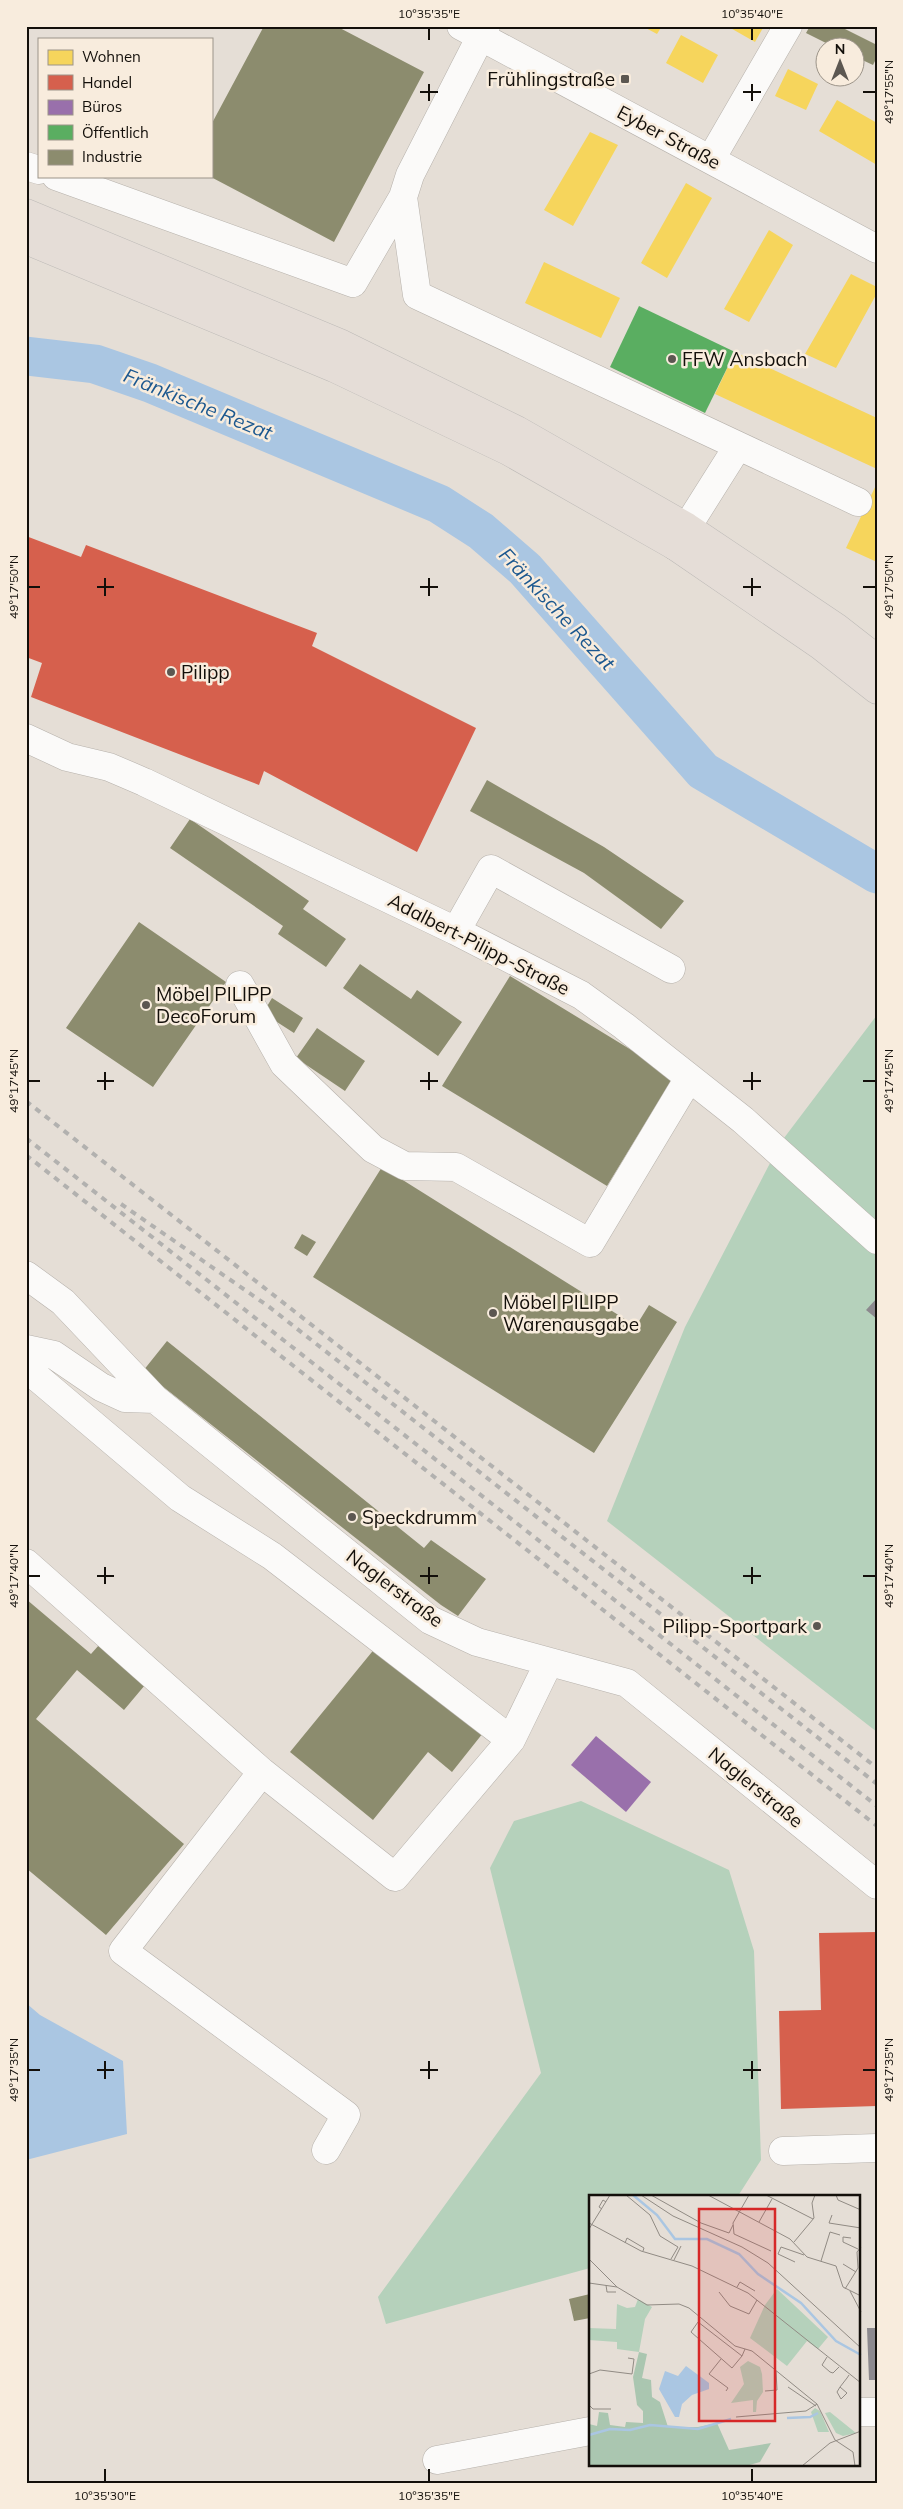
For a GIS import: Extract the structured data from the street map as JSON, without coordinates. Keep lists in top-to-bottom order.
{
  "streets": {
    "street": ["Eyber Straße", "Adalbert-Pilipp-Straße", "Naglerstraße"]
  },
  "water": ["Fränkische Rezat"],
  "places": {
    "transit": ["Frühlingstraße"],
    "other": [
      "FFW Ansbach",
      "Pilipp",
      "Möbel PILIPP DecoForum",
      "Möbel PILIPP Warenausgabe",
      "Speckdrumm",
      "Pilipp-Sportpark"
    ]
  },
  "legend": [
    "Wohnen",
    "Handel",
    "Büros",
    "Öffentlich",
    "Industrie"
  ],
  "north": "top",
  "coordinates": [
    "10°35'35\"E",
    "10°35'40\"E",
    "49°17'55\"N",
    "49°17'50\"N",
    "49°17'45\"N",
    "49°17'40\"N",
    "49°17'35\"N",
    "10°35'30\"E"
  ]
}
